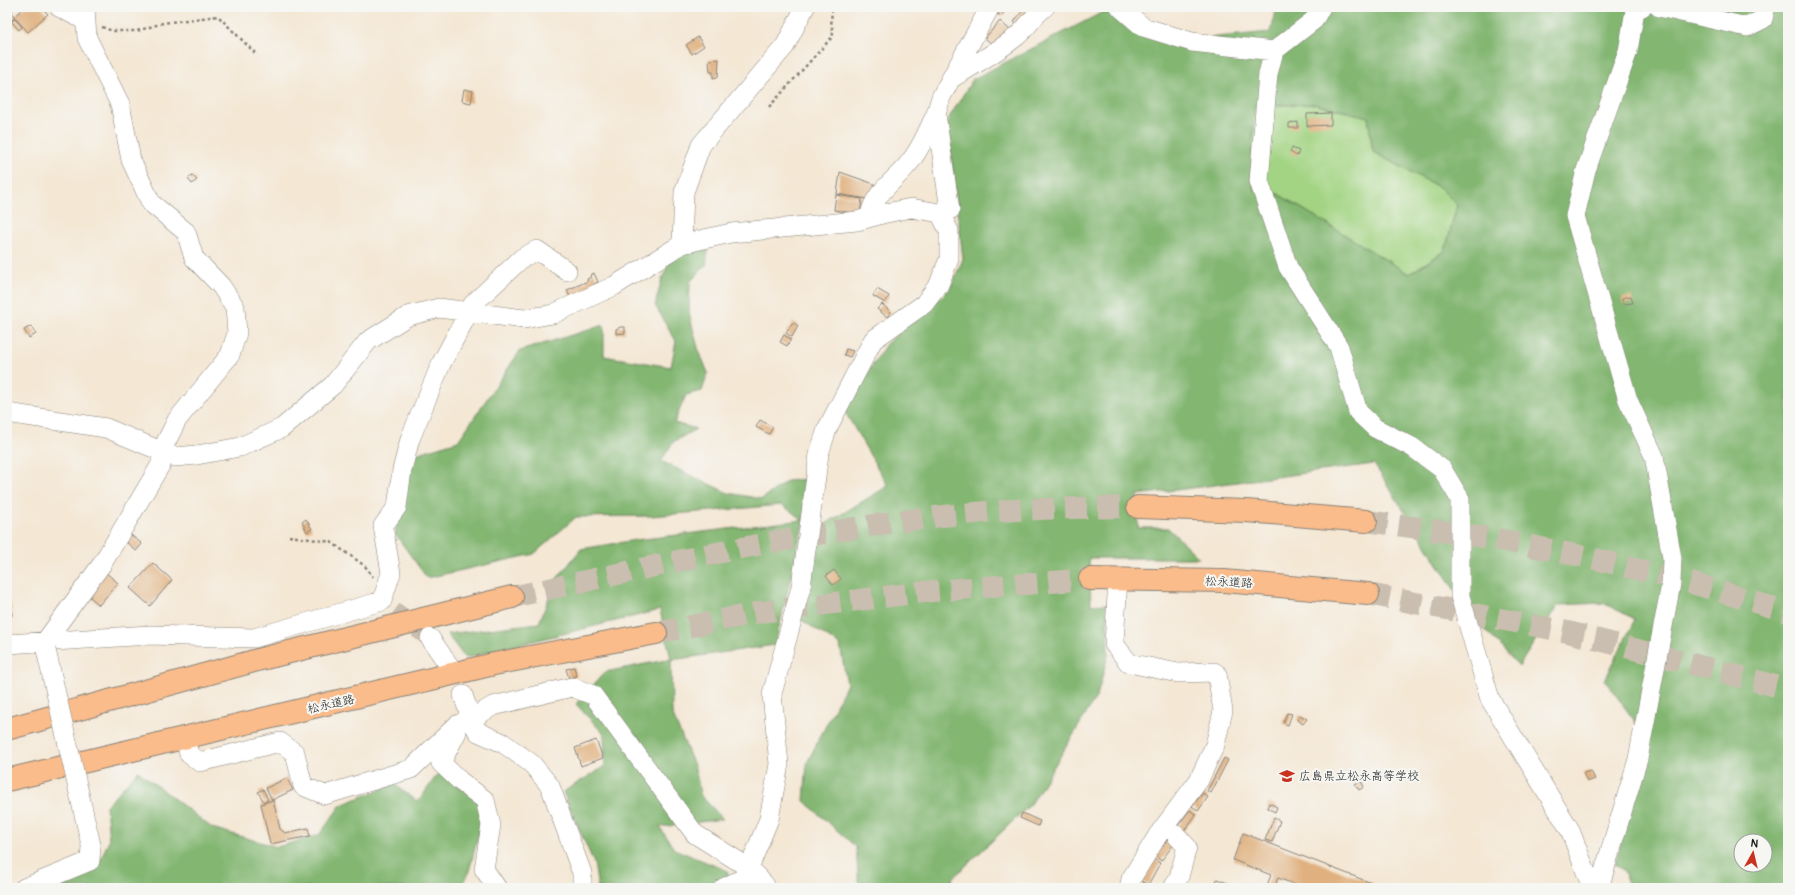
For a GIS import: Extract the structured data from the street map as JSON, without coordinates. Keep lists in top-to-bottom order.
{
  "streets": {
    "highway": ["松永道路"]
  },
  "places": {
    "school or university": ["広島県立松永高等学校"]
  },
  "north": "top"
}
